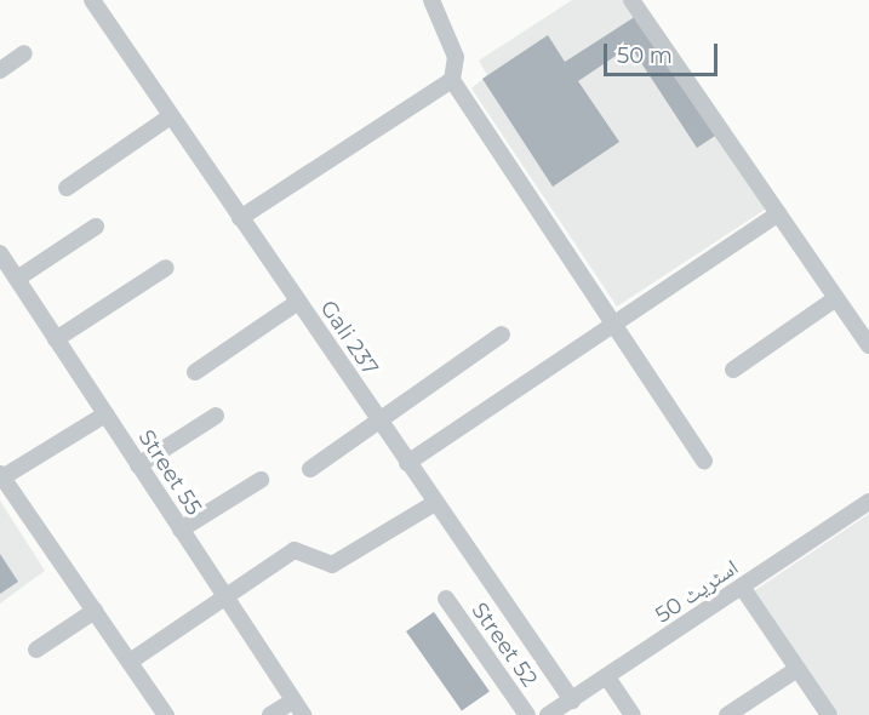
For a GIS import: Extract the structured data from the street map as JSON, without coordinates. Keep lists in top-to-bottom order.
{
  "streets": {
    "street": [
      "Gali 237",
      "Street 55",
      "اسٹریٹ 50",
      "Street 52"
    ]
  },
  "crossings": [
    ["Gali 237", "اسٹریٹ 50"]
  ],
  "scale_bar": "50 m"
}
